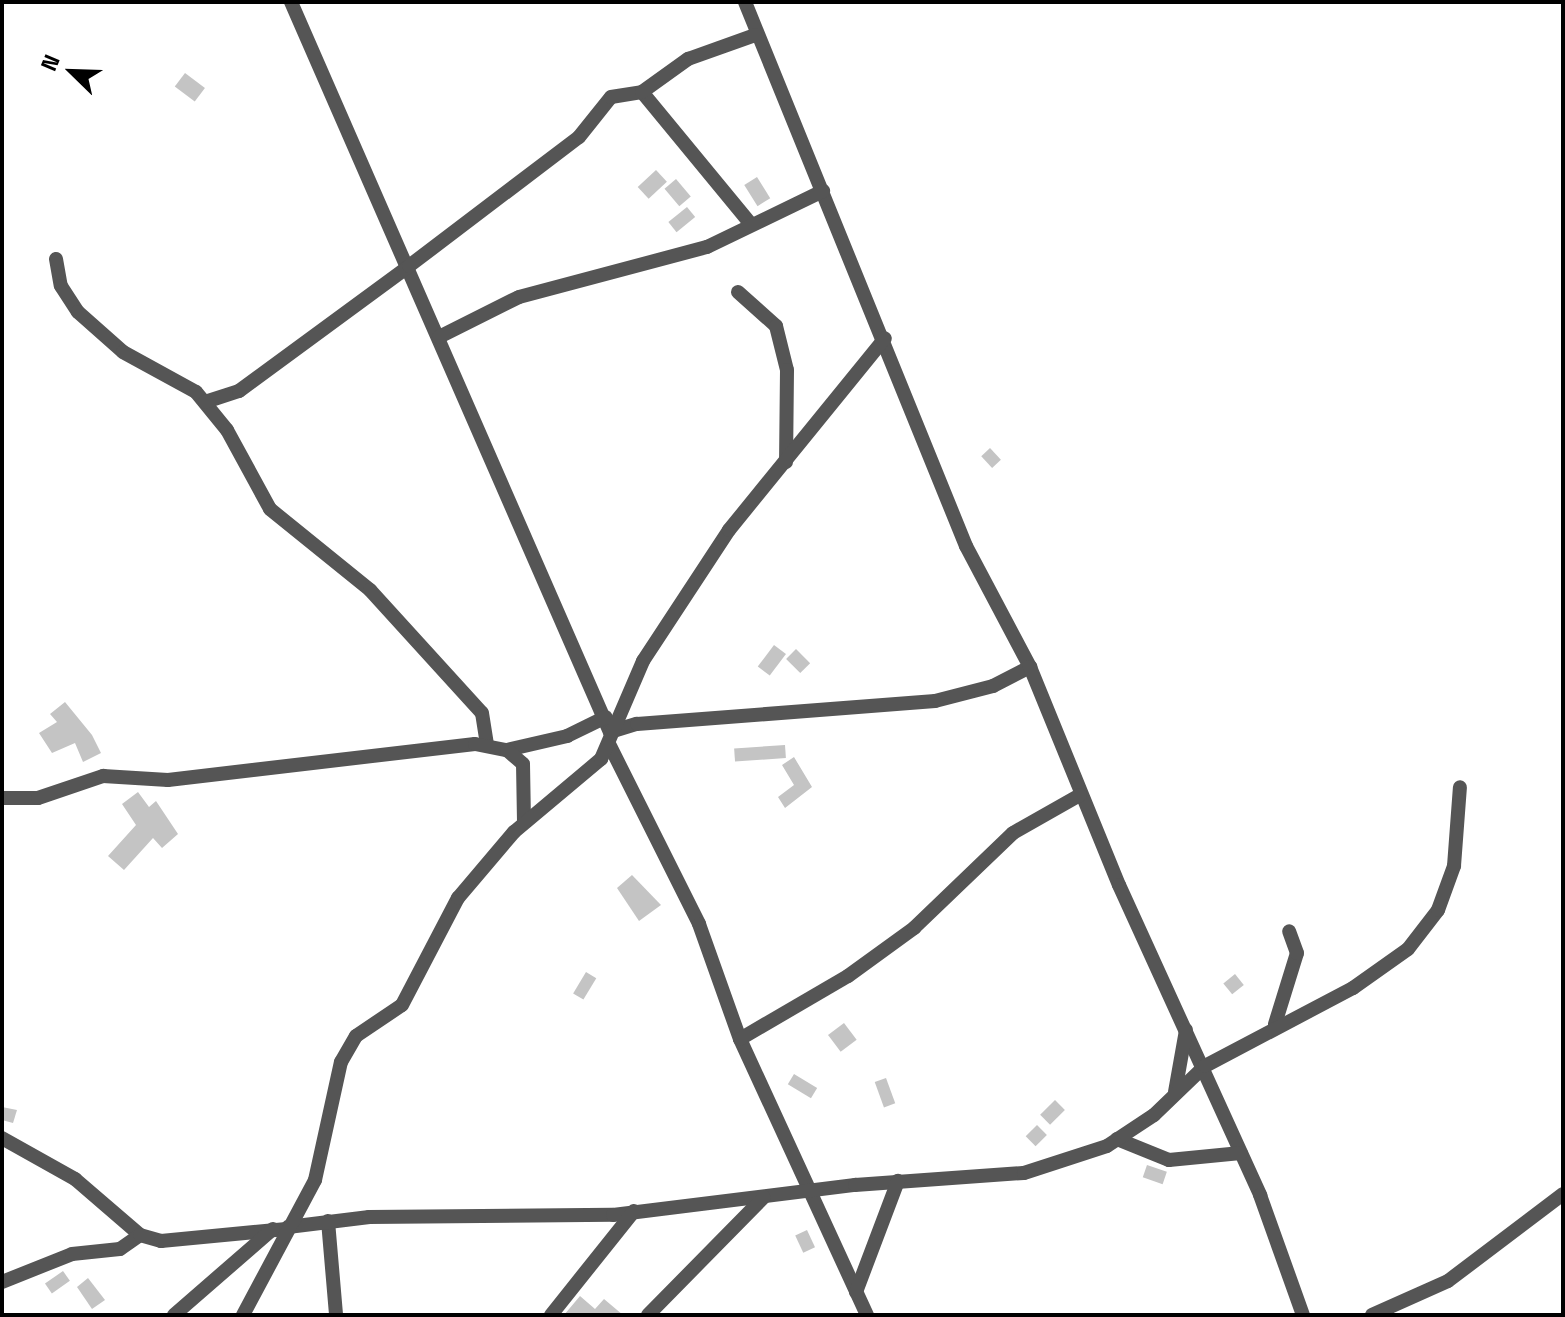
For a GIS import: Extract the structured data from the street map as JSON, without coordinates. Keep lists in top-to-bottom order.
{
  "north": "top left"
}
